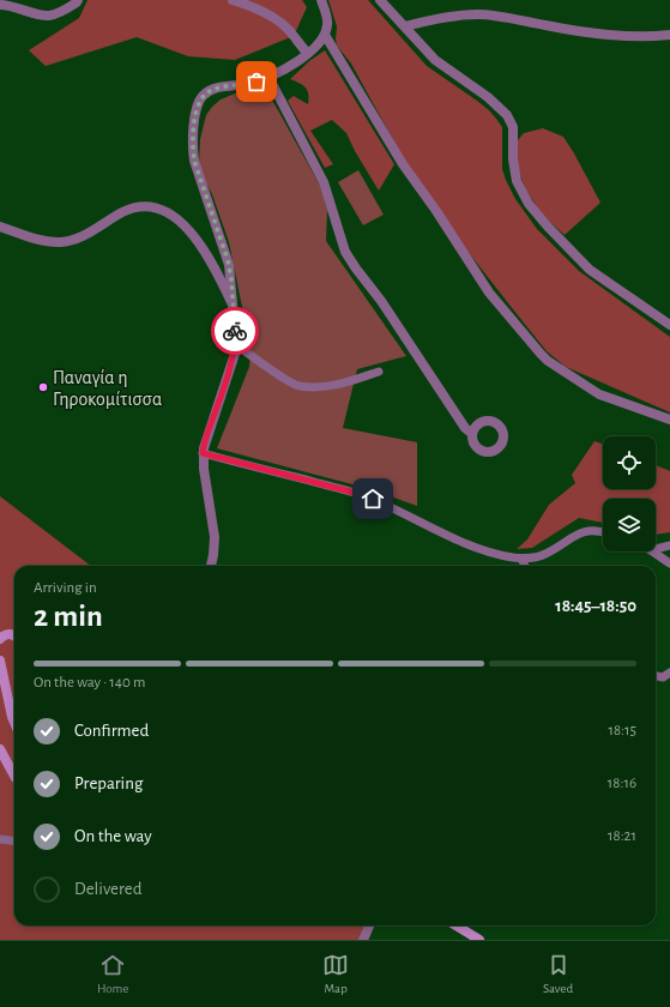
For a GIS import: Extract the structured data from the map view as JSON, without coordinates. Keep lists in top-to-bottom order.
{
  "places": ["Παναγία η Γηροκομίτισσα"],
  "page": {
    "heading": ["2 min", "Arriving in", "18:45–18:50"],
    "bar": "On the way · 140 m",
    "list": [
      ["Confirmed", "18:15"],
      ["Preparing", "18:16"],
      ["On the way", "18:21"],
      "Delivered"
    ],
    "tabs": ["Home", "Map", "Saved"]
  }
}
